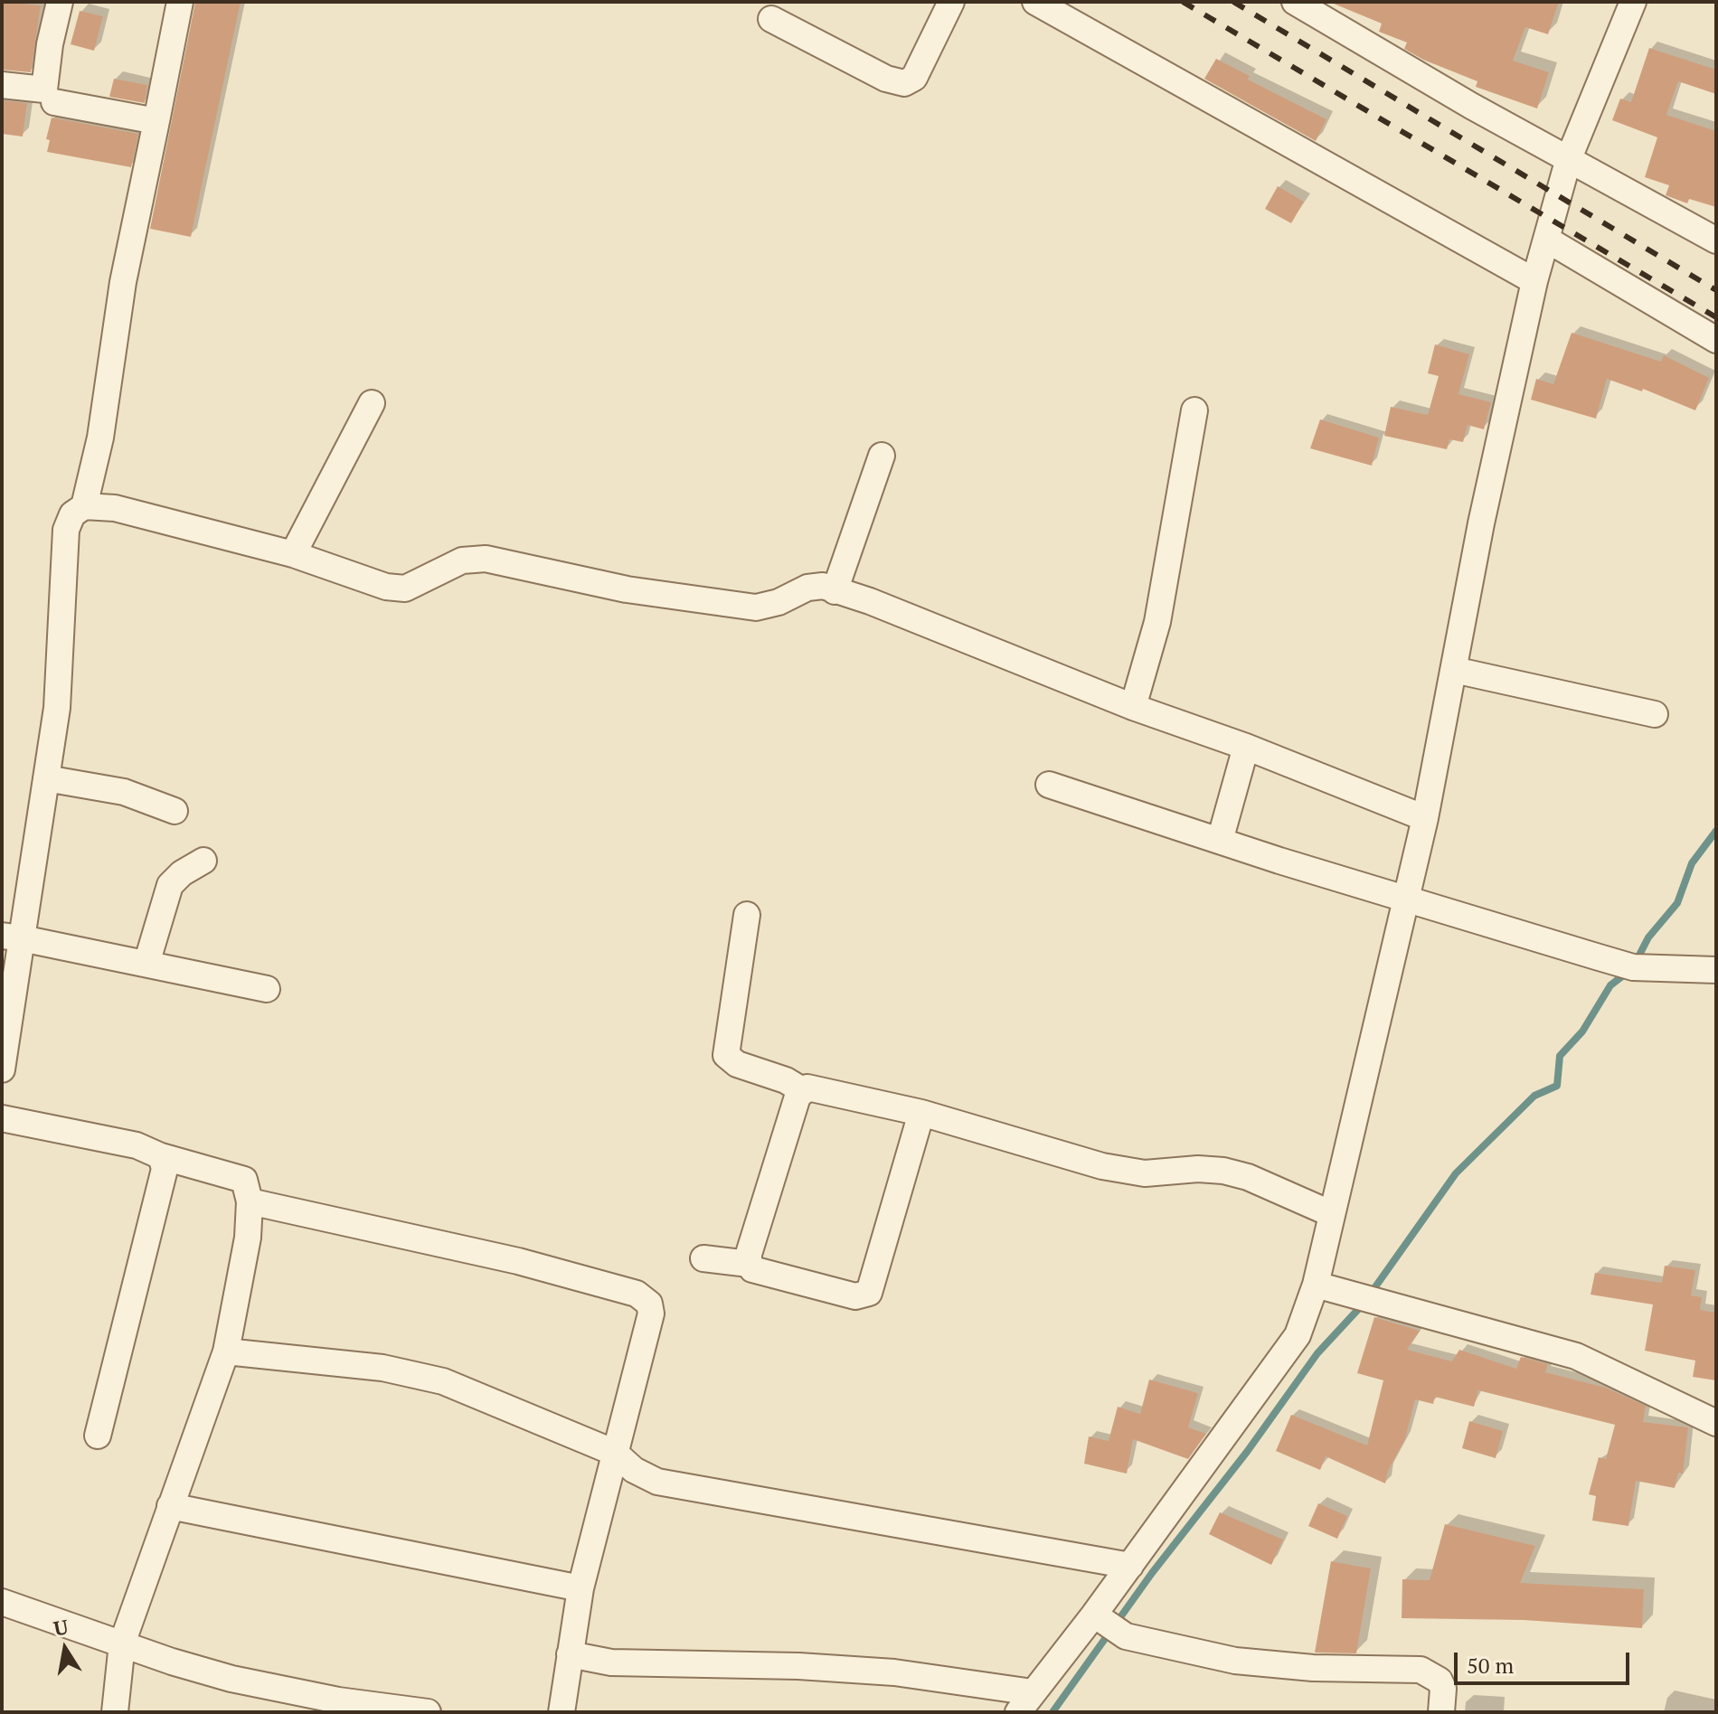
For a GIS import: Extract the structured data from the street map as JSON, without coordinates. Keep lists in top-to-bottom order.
{
  "scale_bar": "50 m",
  "north": "top"
}
